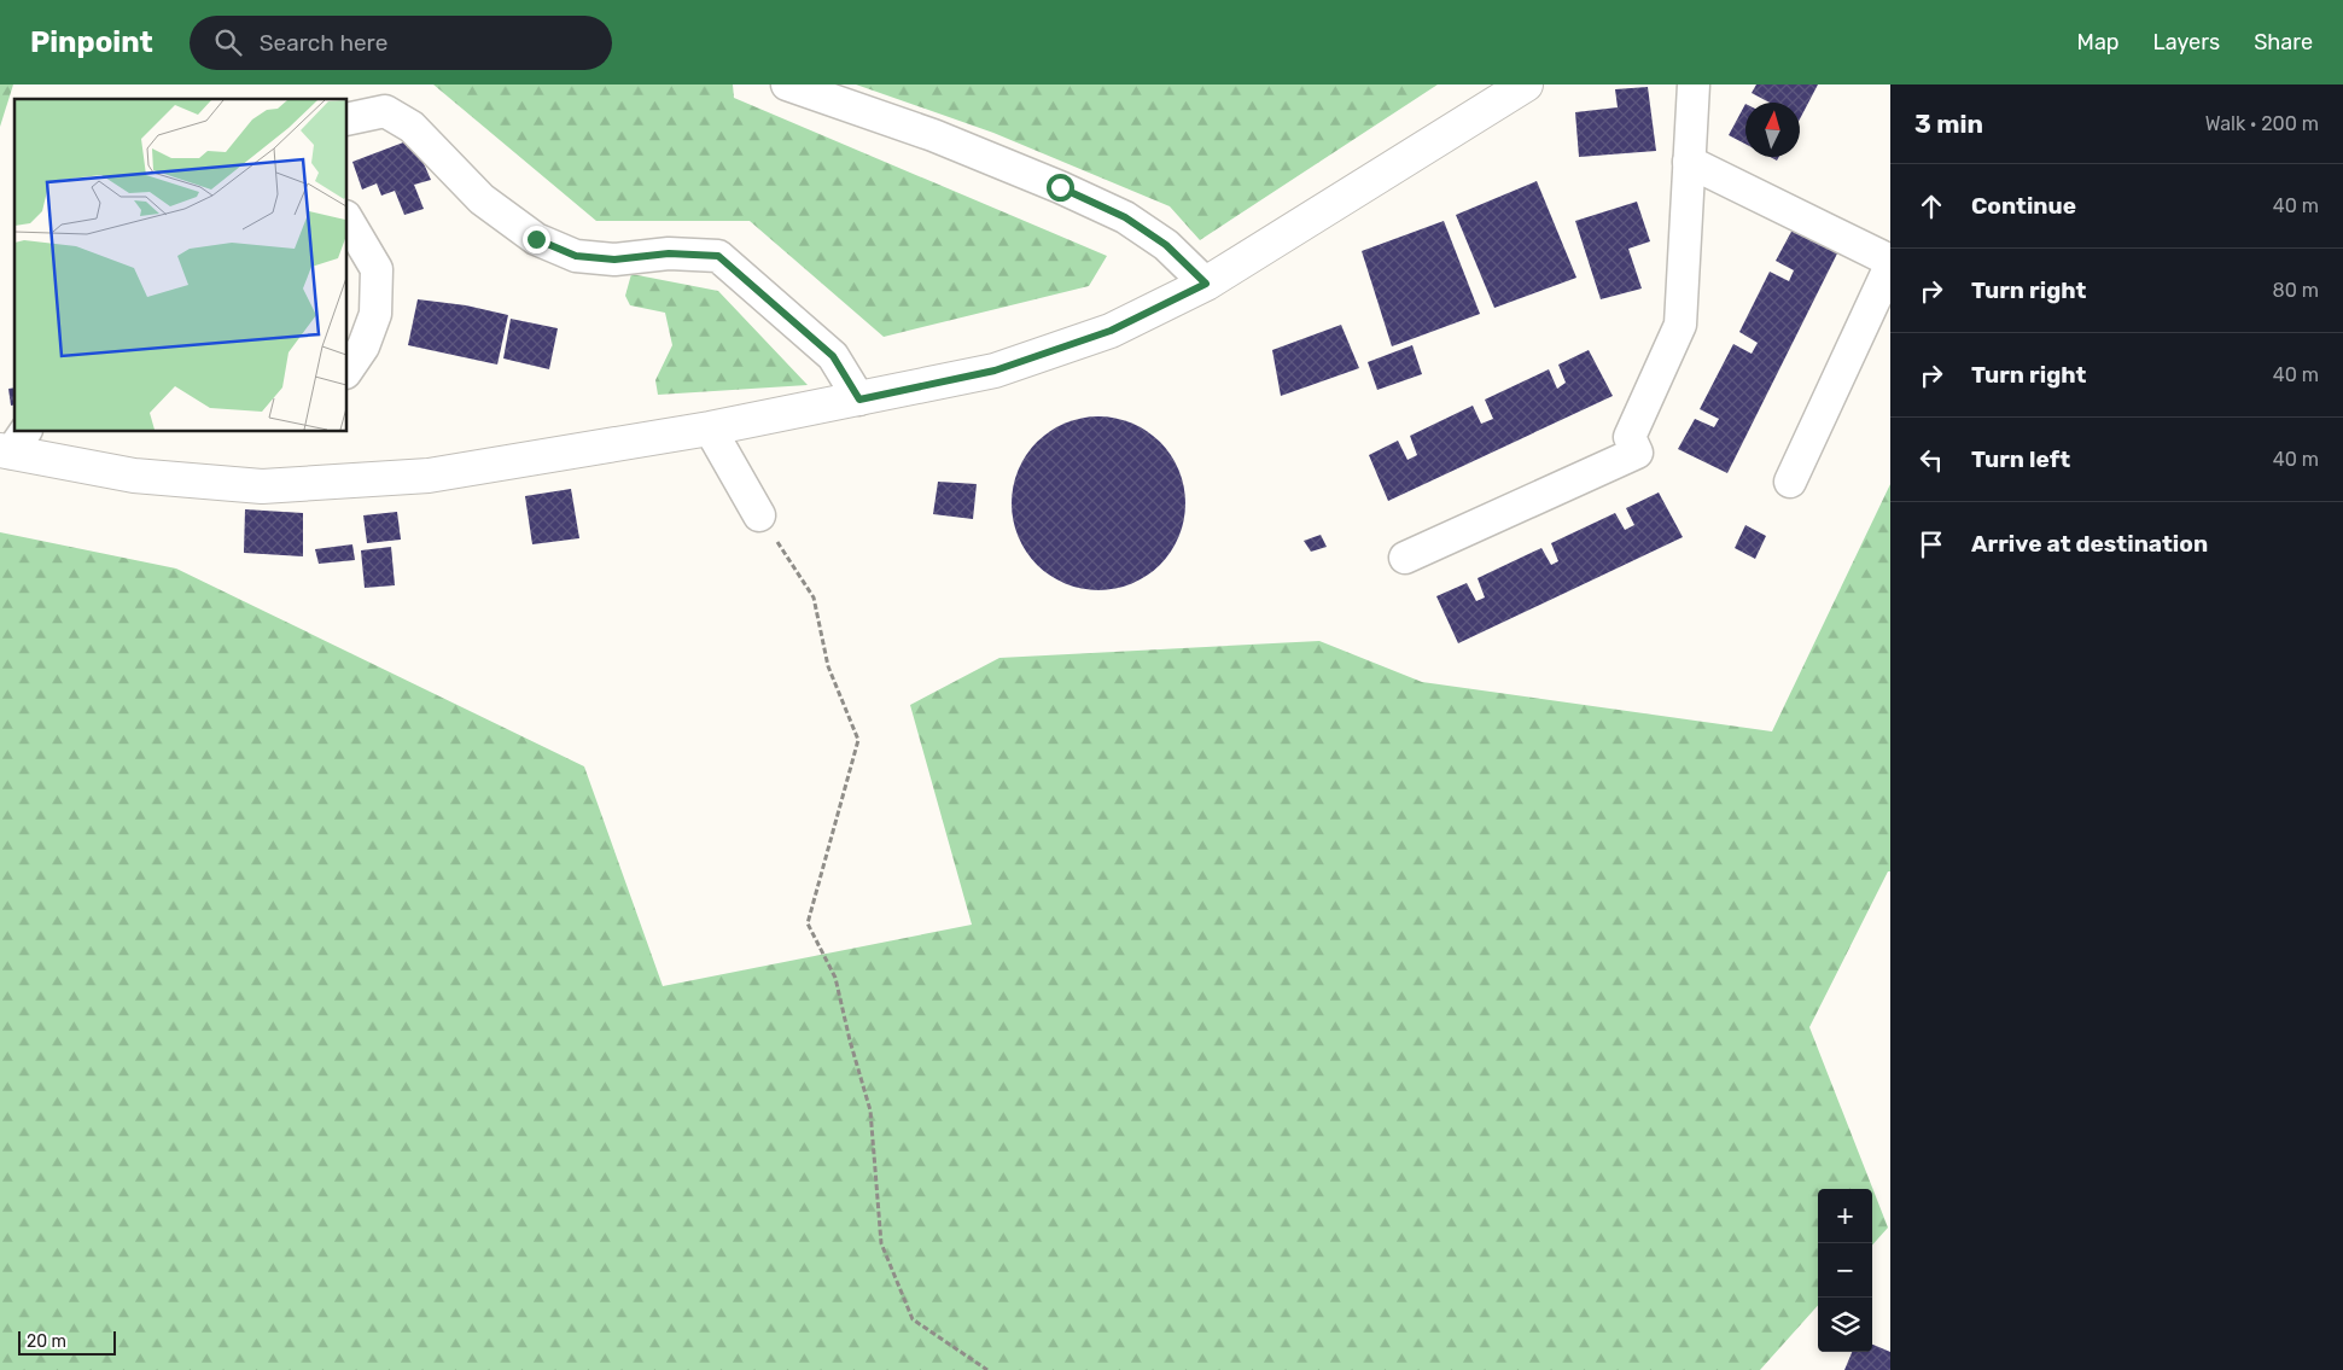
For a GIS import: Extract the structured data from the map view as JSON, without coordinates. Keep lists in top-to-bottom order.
{
  "scale_bar": "20 m",
  "north": "top",
  "page": {
    "header": "Pinpoint",
    "search": "Search here",
    "nav": ["Map", "Layers", "Share"],
    "heading": ["3 min", "Walk · 200 m"],
    "list": [
      ["Continue", "40 m"],
      ["Turn right", "80 m"],
      ["Turn right", "40 m"],
      ["Turn left", "40 m"],
      "Arrive at destination"
    ],
    "map_buttons": ["+", "−"],
    "scale": "20 m"
  }
}
